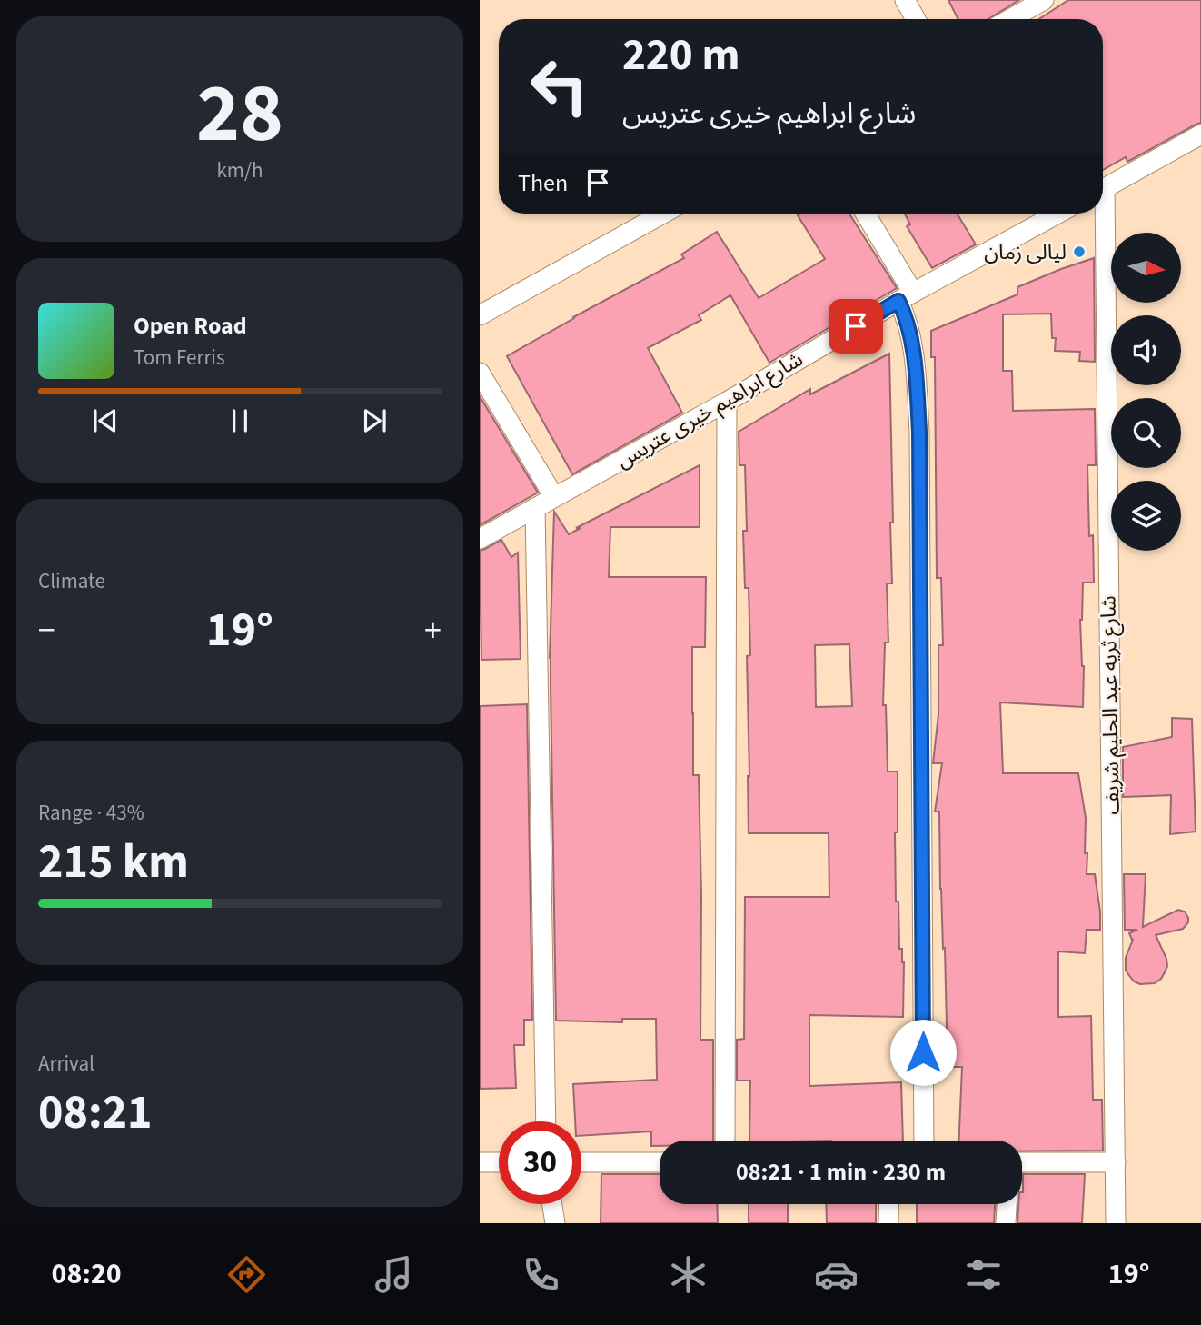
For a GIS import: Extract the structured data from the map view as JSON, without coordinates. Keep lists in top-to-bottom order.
{
  "streets": {
    "street": ["شارع ابراهيم خيرى عتريس", "شارع ثريه عبد الحليم شريف"]
  },
  "places": ["ليالى زمان"],
  "north": "right",
  "page": {
    "tile": [
      ["28", "km/h"],
      "Climate",
      ["Range · 43%", "215 km"],
      ["Arrival", "08:21"]
    ],
    "turn": ["220 m", "شارع ابراهيم خيرى عتريس"],
    "then": "Then",
    "song": ["Open Road", "Tom Ferris"],
    "heat": ["−", "19°", "+"],
    "limit": "30",
    "trip": "08:21 · 1 min · 230 m",
    "tabs": ["08:20", "19°"]
  }
}
